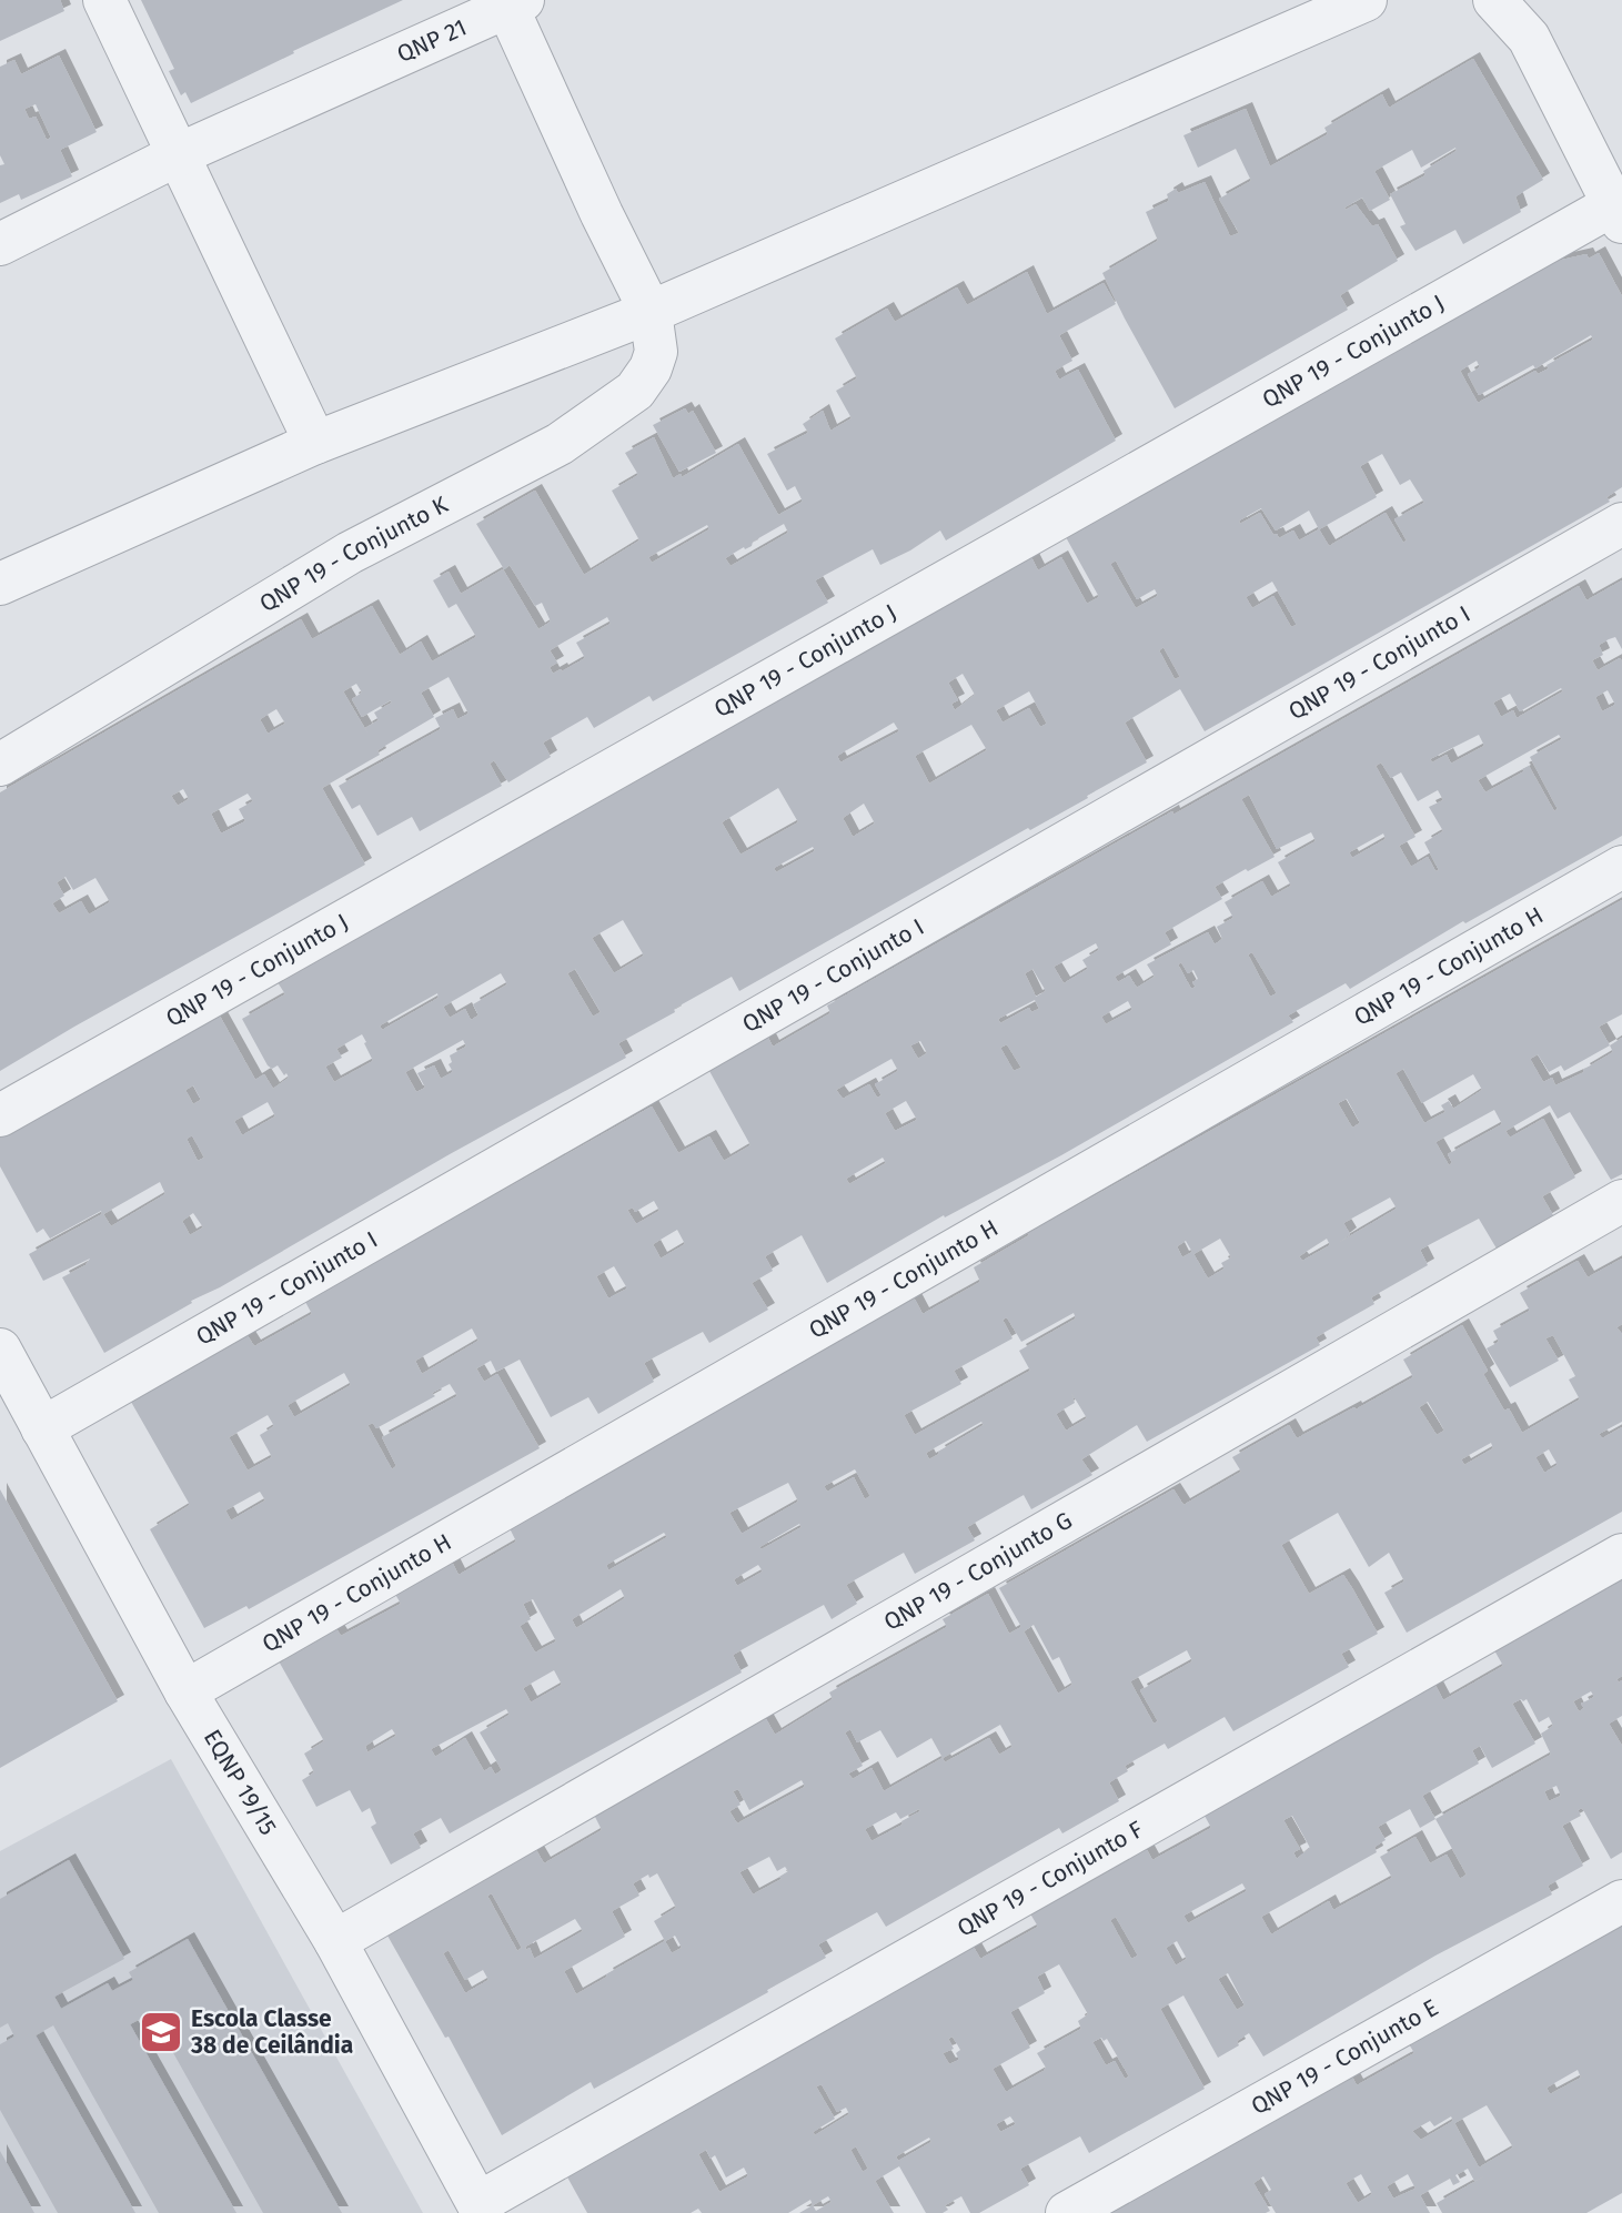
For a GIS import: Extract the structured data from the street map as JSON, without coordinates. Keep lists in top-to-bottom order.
{
  "streets": {
    "street": [
      "QNP 21",
      "QNP 19 - Conjunto J",
      "QNP 19 - Conjunto K",
      "QNP 19 - Conjunto I",
      "QNP 19 - Conjunto H",
      "QNP 19 - Conjunto G",
      "EQNP 19/15",
      "QNP 19 - Conjunto F",
      "QNP 19 - Conjunto E"
    ]
  },
  "crossings": [
    ["QNP 21", "QNP 19 - Conjunto K"],
    ["QNP 19 - Conjunto I", "EQNP 19/15"],
    ["QNP 19 - Conjunto H", "EQNP 19/15"],
    ["QNP 19 - Conjunto G", "EQNP 19/15"],
    ["EQNP 19/15", "QNP 19 - Conjunto F"]
  ],
  "places": {
    "school or university": ["Escola Classe 38 de Ceilândia"]
  }
}
